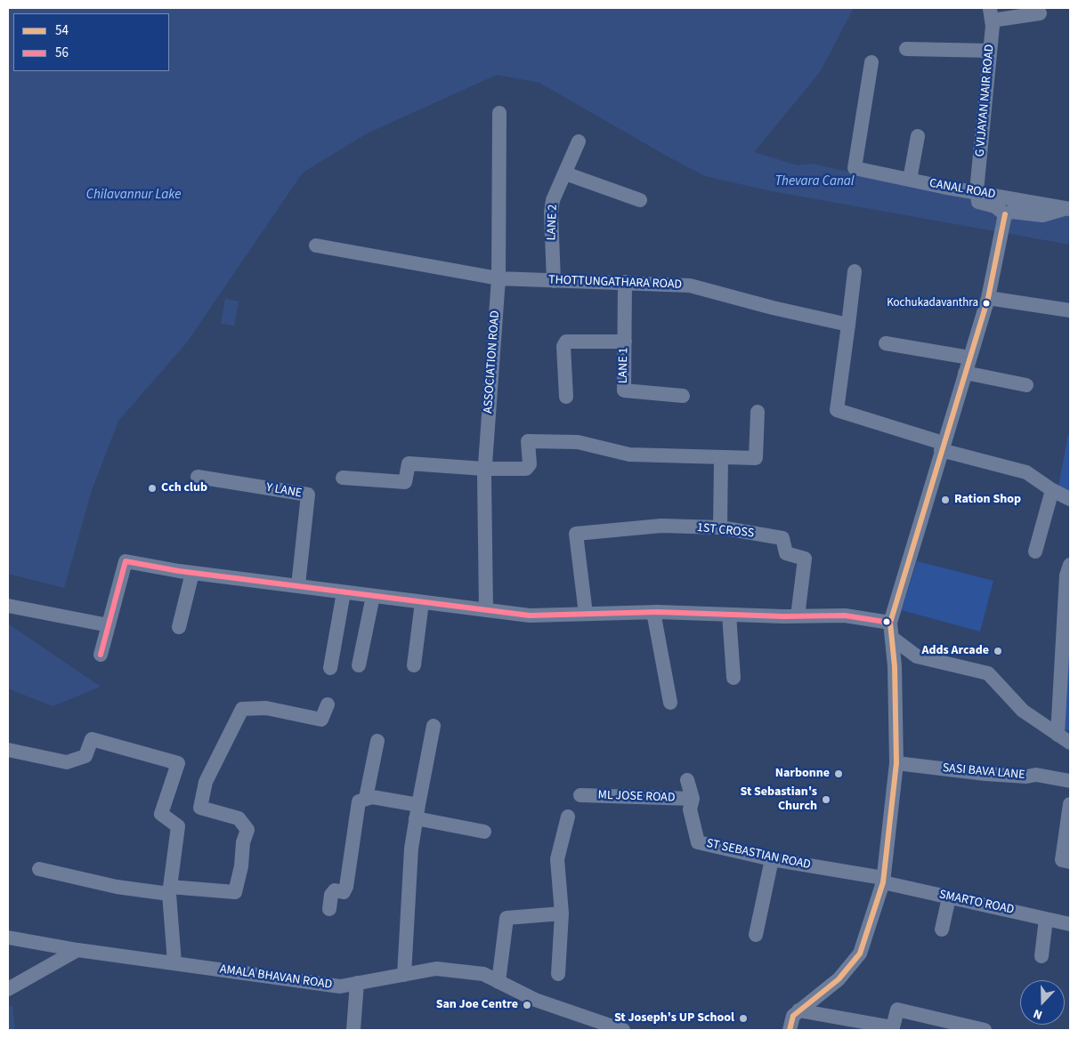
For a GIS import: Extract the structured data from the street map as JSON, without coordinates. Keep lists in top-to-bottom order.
{
  "streets": {
    "street": [
      "G VIJAYAN NAIR ROAD",
      "CANAL ROAD",
      "LANE 2",
      "THOTTUNGATHARA ROAD",
      "ASSOCIATION ROAD",
      "LANE 1",
      "Y LANE",
      "1ST CROSS",
      "SASI BAVA LANE",
      "ML JOSE ROAD",
      "ST SEBASTIAN ROAD",
      "SMARTO ROAD",
      "AMALA BHAVAN ROAD"
    ]
  },
  "crossings": [
    ["G VIJAYAN NAIR ROAD", "CANAL ROAD"],
    ["LANE 2", "THOTTUNGATHARA ROAD"],
    ["THOTTUNGATHARA ROAD", "ASSOCIATION ROAD"],
    ["THOTTUNGATHARA ROAD", "LANE 1"],
    ["ML JOSE ROAD", "ST SEBASTIAN ROAD"],
    ["ST SEBASTIAN ROAD", "SMARTO ROAD"]
  ],
  "water": ["Thevara Canal", "Chilavannur Lake"],
  "places": [
    "Kochukadavanthra",
    "Cch club",
    "Ration Shop",
    "Adds Arcade",
    "Narbonne",
    "St Sebastian's Church",
    "San Joe Centre",
    "St Joseph's UP School"
  ],
  "lines": ["transit line 54", "transit line 56"],
  "legend": ["54", "56"],
  "north": "bottom"
}
